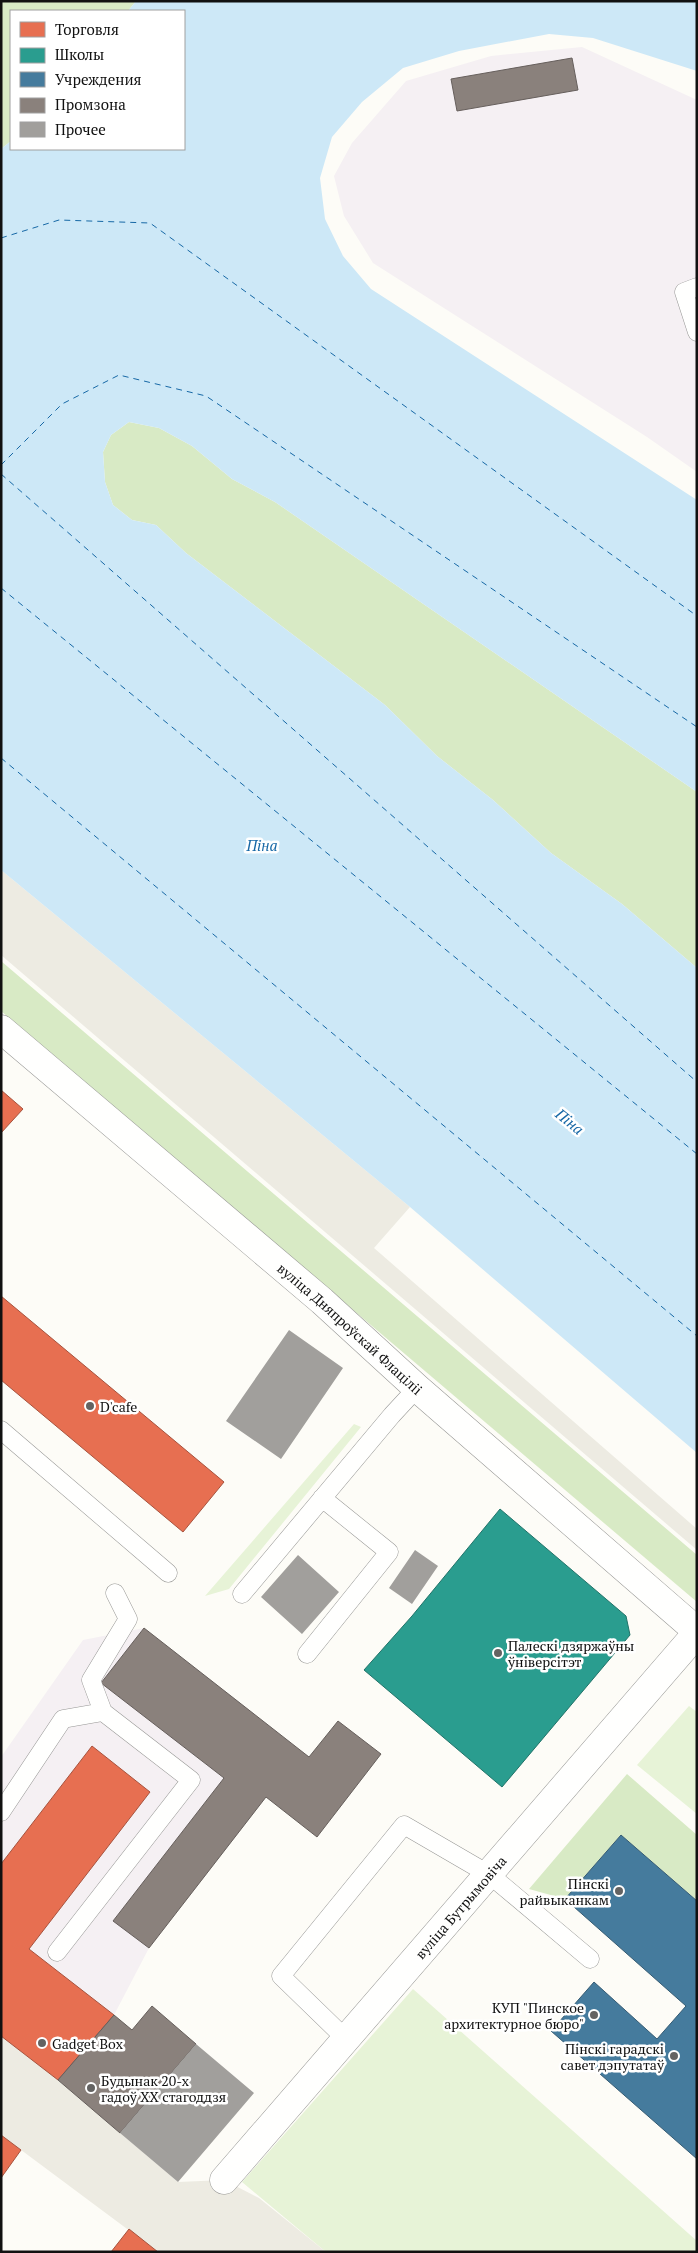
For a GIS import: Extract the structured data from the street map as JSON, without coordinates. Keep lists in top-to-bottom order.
{
  "streets": {
    "street": ["вуліца Дняпроўскай Флаціліі", "вуліца Бутрымовіча"]
  },
  "crossings": [
    ["вуліца Дняпроўскай Флаціліі", "вуліца Бутрымовіча"]
  ],
  "water": ["Піна"],
  "places": [
    "D'cafe",
    "Палескі дзяржаўны ўніверсітэт",
    "Пінскі райвыканкам",
    "КУП \"Пинское архитектурное бюро\"",
    "Gadget Box",
    "Пінскі гарадскі савет дэпутатаў",
    "Будынак 20-х гадоў ХХ стагоддзя"
  ],
  "legend": [
    "Торговля",
    "Школы",
    "Учреждения",
    "Промзона",
    "Прочее"
  ]
}
